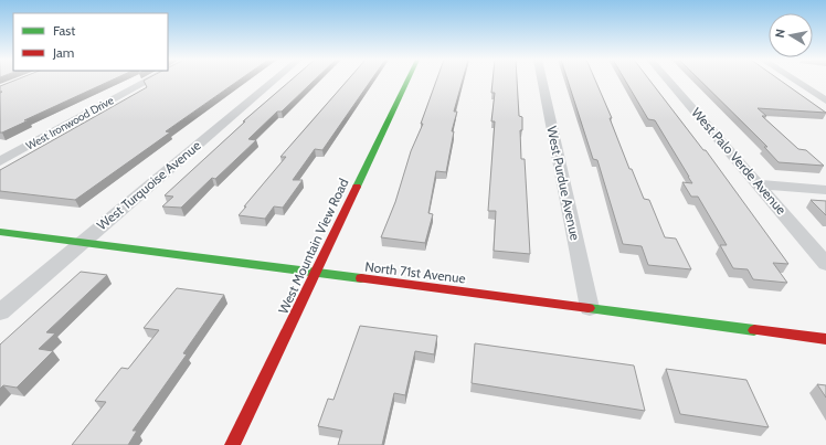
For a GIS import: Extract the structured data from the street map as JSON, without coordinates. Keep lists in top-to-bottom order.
{
  "streets": {
    "street": [
      "West Ironwood Drive",
      "West Palo Verde Avenue",
      "West Purdue Avenue",
      "West Turquoise Avenue",
      "West Mountain View Road",
      "North 71st Avenue"
    ]
  },
  "crossings": [
    ["West Purdue Avenue", "North 71st Avenue"],
    ["West Turquoise Avenue", "North 71st Avenue"],
    ["West Mountain View Road", "North 71st Avenue"]
  ],
  "legend": ["Fast", "Jam"],
  "north": "left"
}
